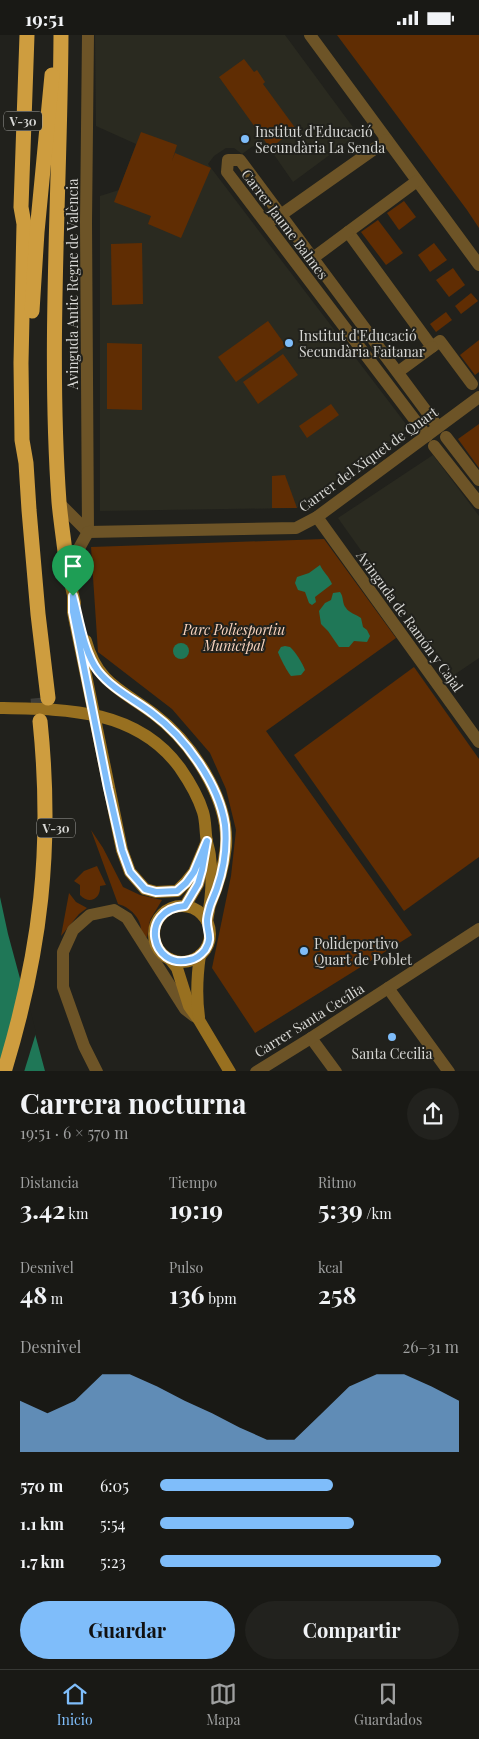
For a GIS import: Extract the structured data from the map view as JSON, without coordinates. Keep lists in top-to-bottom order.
{
  "streets": {
    "highway": ["V-30"],
    "street": [
      "Carrer Jaume Balmes",
      "Avinguda Antic Regne de València",
      "Carrer del Xiquet de Quart",
      "Avinguda de Ramón y Cajal",
      "Carrer Santa Cecília"
    ]
  },
  "crossings": [
    ["Carrer Jaume Balmes", "Carrer del Xiquet de Quart"],
    ["Avinguda Antic Regne de València", "Carrer del Xiquet de Quart"],
    ["Carrer del Xiquet de Quart", "Avinguda de Ramón y Cajal"]
  ],
  "parks": ["Parc Poliesportiu Municipal"],
  "places": [
    "Institut d'Educació Secundària La Senda",
    "Institut d'Educació Secundària Faitanar",
    "Polideportivo Quart de Poblet",
    "Santa Cecilia"
  ],
  "page": {
    "status": "19:51",
    "heading": ["Carrera nocturna", "19:51 · 6 × 570 m"],
    "stats": [
      ["Distancia", "3.42 km"],
      ["Tiempo", "19:19"],
      ["Ritmo", "5:39 /km"],
      ["Desnivel", "48 m"],
      ["Pulso", "136 bpm"],
      ["kcal", "258"]
    ],
    "chart": ["Desnivel", "26–31 m"],
    "list": [
      {
        "name": "570 m",
        "note": "6:05"
      },
      {
        "name": "1.1 km",
        "note": "5:54"
      },
      {
        "name": "1.7 km",
        "note": "5:23"
      }
    ],
    "buttons": ["Guardar", "Compartir"],
    "tabs": ["Inicio", "Mapa", "Guardados"]
  }
}
